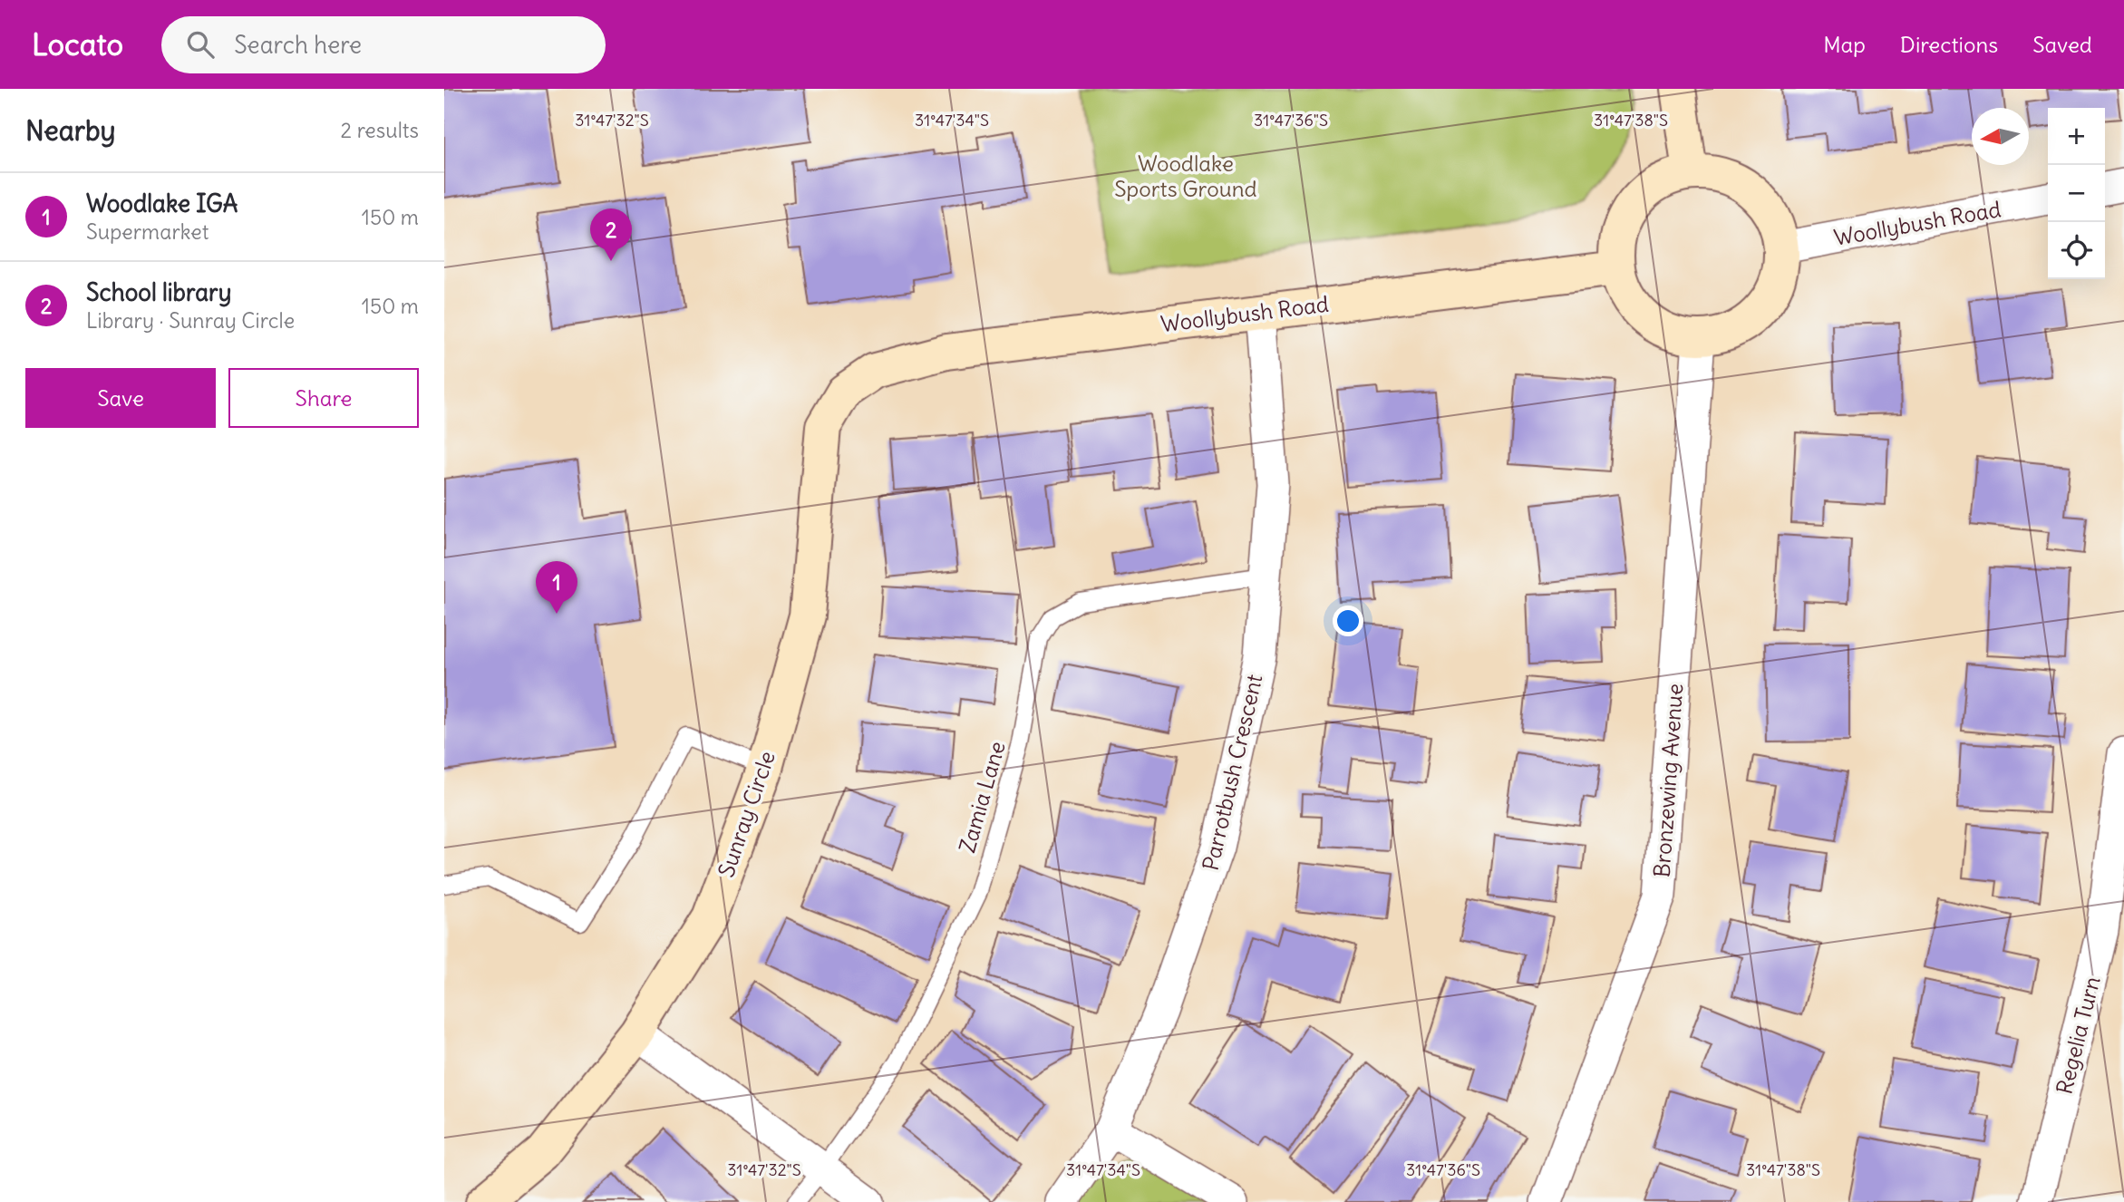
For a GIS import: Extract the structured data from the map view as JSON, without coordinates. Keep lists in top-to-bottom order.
{
  "streets": {
    "street": [
      "Woollybush Road",
      "Parrotbush Crescent",
      "Bronzewing Avenue",
      "Sunray Circle",
      "Regelia Turn"
    ],
    "lane": ["Zamia Lane"]
  },
  "crossings": [
    ["Woollybush Road", "Parrotbush Crescent"],
    ["Woollybush Road", "Bronzewing Avenue"],
    ["Woollybush Road", "Sunray Circle"],
    ["Parrotbush Crescent", "Zamia Lane"]
  ],
  "parks": ["Woodlake Sports Ground"],
  "north": "left",
  "page": {
    "header": "Locato",
    "search": "Search here",
    "nav": ["Map", "Directions", "Saved"],
    "heading": ["Nearby", "2 results"],
    "map_buttons": ["+", "−"],
    "list": [
      {
        "mark": "1",
        "name": "Woodlake IGA",
        "note": "Supermarket",
        "value": "150 m"
      },
      {
        "mark": "2",
        "name": "School library",
        "note": "Library · Sunray Circle",
        "value": "150 m"
      }
    ],
    "pins": ["2", "1"],
    "buttons": ["Save", "Share"]
  },
  "coordinates": [
    "31°47'32\"S",
    "31°47'34\"S",
    "31°47'36\"S",
    "31°47'38\"S"
  ]
}
